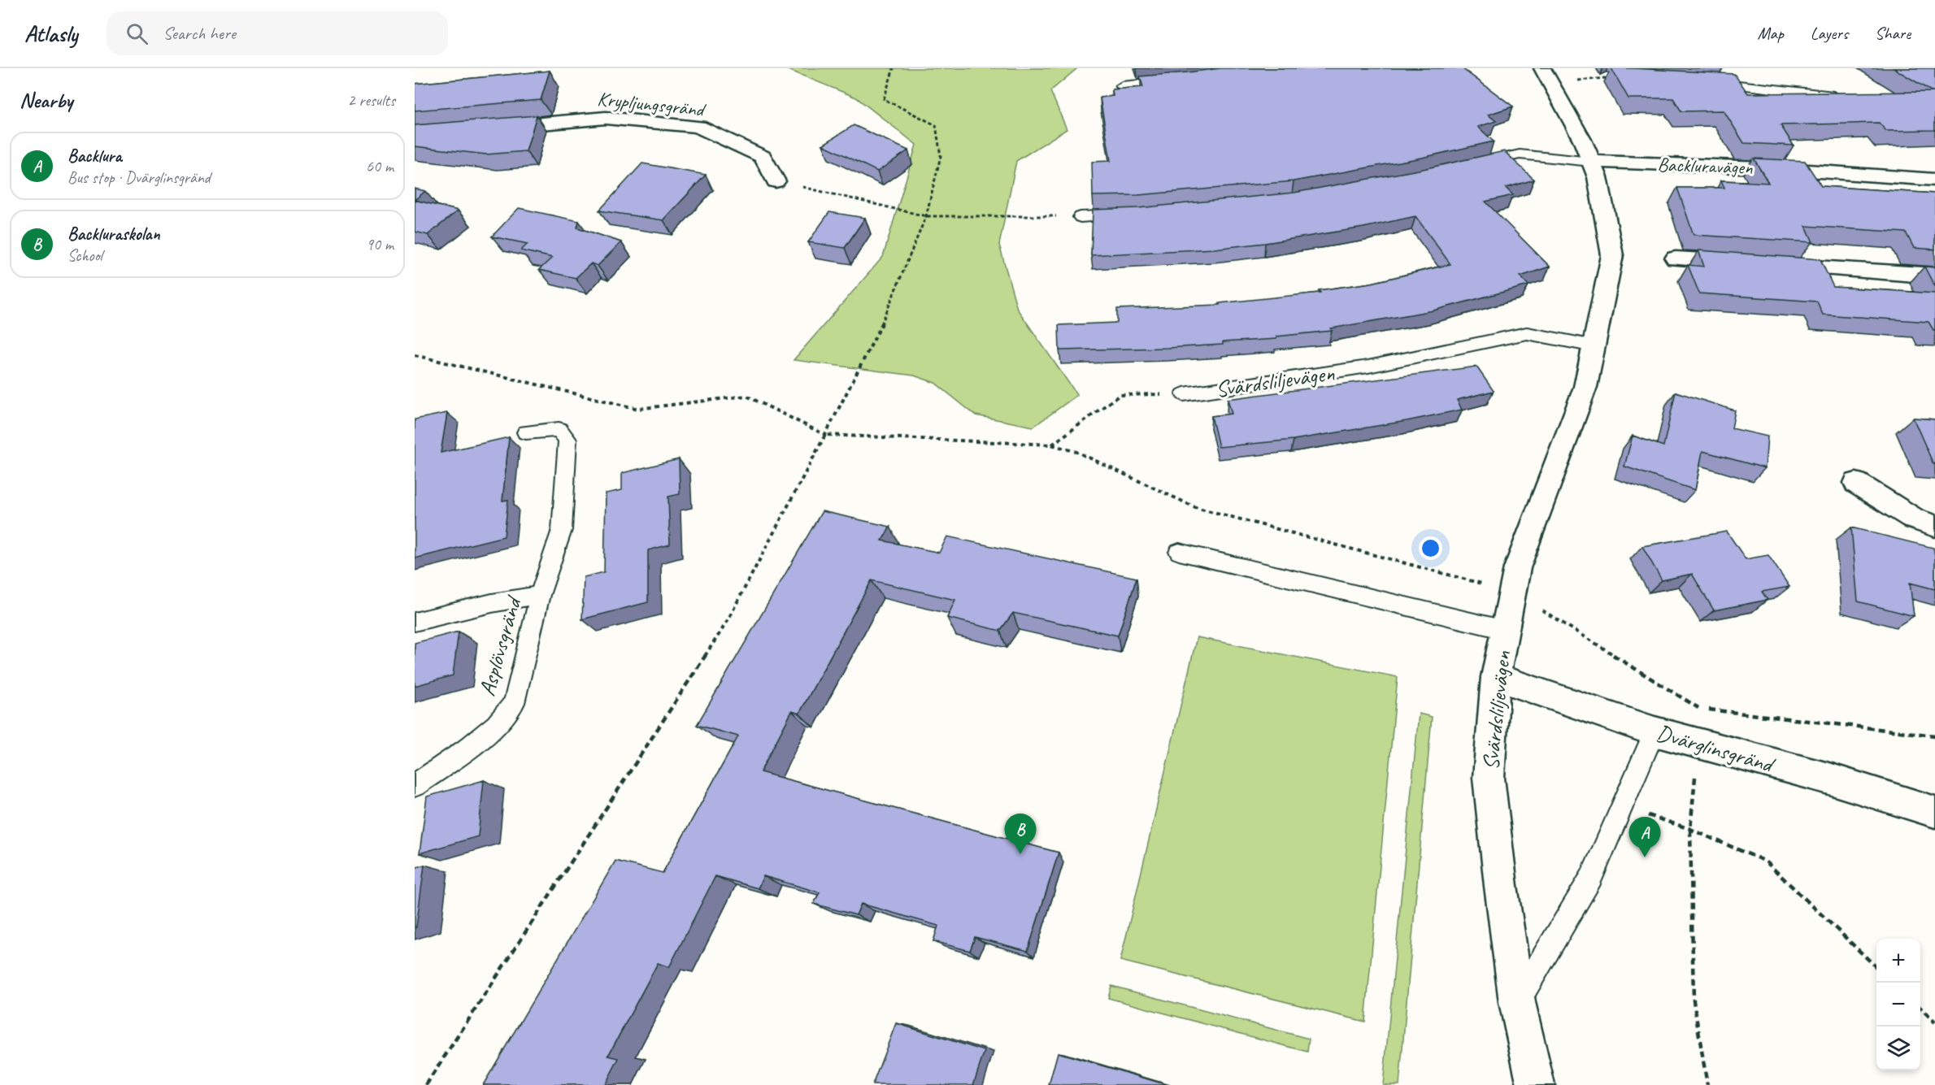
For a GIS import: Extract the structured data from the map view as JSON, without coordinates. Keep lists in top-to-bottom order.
{
  "streets": {
    "street": [
      "Krypljungsgränd",
      "Backluravägen",
      "Svärdsliljevägen",
      "Dvärglinsgränd"
    ],
    "lane": ["Asplövsgränd"]
  },
  "crossings": [
    ["Backluravägen", "Svärdsliljevägen"],
    ["Svärdsliljevägen", "Dvärglinsgränd"]
  ],
  "page": {
    "header": "Atlasly",
    "search": "Search here",
    "nav": ["Map", "Layers", "Share"],
    "heading": ["Nearby", "2 results"],
    "list": [
      {
        "mark": "A",
        "name": "Backlura",
        "note": "Bus stop · Dvärglinsgränd",
        "value": "60 m"
      },
      {
        "mark": "B",
        "name": "Backluraskolan",
        "note": "School",
        "value": "90 m"
      }
    ],
    "pins": ["B", "A"],
    "map_buttons": ["+", "−"]
  }
}
